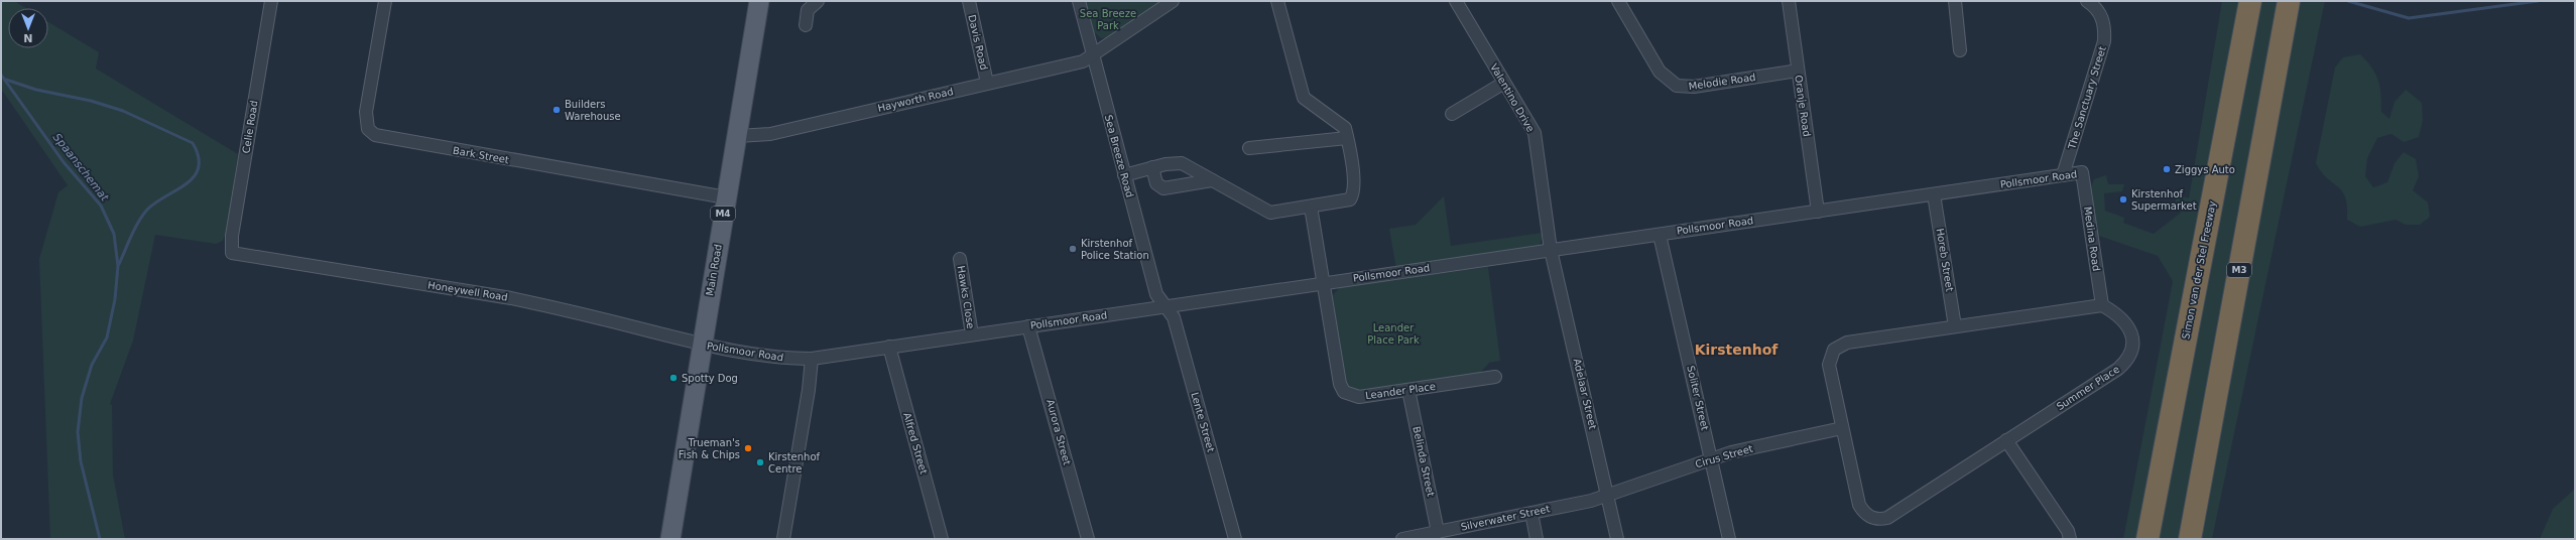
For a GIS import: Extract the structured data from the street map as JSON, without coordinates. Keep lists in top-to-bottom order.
{
  "streets": {
    "highway": ["Simon van der Stel Freeway", "M3"],
    "main road": ["M4", "Main Road"],
    "street": [
      "Davis Road",
      "Melodie Road",
      "Valentino Drive",
      "The Sanctuary Street",
      "Hayworth Road",
      "Oranje Road",
      "Celie Road",
      "Bark Street",
      "Sea Breeze Road",
      "Pollsmoor Road",
      "Medina Road",
      "Horeb Street",
      "Honeywell Road",
      "Hawks Close",
      "Summer Place",
      "Leander Place",
      "Adelaar Street",
      "Soliter Street",
      "Lente Street",
      "Aurora Street",
      "Alfred Street",
      "Cirus Street",
      "Belinda Street",
      "Silverwater Street"
    ]
  },
  "crossings": [
    ["Davis Road", "Hayworth Road"],
    ["Melodie Road", "Oranje Road"],
    ["Valentino Drive", "Pollsmoor Road"],
    ["Valentino Drive", "Adelaar Street"],
    ["The Sanctuary Street", "Pollsmoor Road"],
    ["Hayworth Road", "Sea Breeze Road"],
    ["Hayworth Road", "Main Road"],
    ["Oranje Road", "Pollsmoor Road"],
    ["Celie Road", "Honeywell Road"],
    ["Bark Street", "Main Road"],
    ["Sea Breeze Road", "Pollsmoor Road"],
    ["Sea Breeze Road", "Lente Street"],
    ["Pollsmoor Road", "Medina Road"],
    ["Pollsmoor Road", "Horeb Street"],
    ["Pollsmoor Road", "Main Road"],
    ["Pollsmoor Road", "Honeywell Road"],
    ["Pollsmoor Road", "Hawks Close"],
    ["Pollsmoor Road", "Leander Place"],
    ["Pollsmoor Road", "Adelaar Street"],
    ["Pollsmoor Road", "Soliter Street"],
    ["Pollsmoor Road", "Lente Street"],
    ["Pollsmoor Road", "Aurora Street"],
    ["Pollsmoor Road", "Alfred Street"],
    ["Medina Road", "Summer Place"],
    ["Horeb Street", "Summer Place"],
    ["Main Road", "Honeywell Road"],
    ["Summer Place", "Cirus Street"],
    ["Leander Place", "Belinda Street"],
    ["Adelaar Street", "Cirus Street"],
    ["Adelaar Street", "Silverwater Street"],
    ["Soliter Street", "Cirus Street"],
    ["Cirus Street", "Silverwater Street"],
    ["Belinda Street", "Silverwater Street"]
  ],
  "districts": ["Kirstenhof"],
  "water": ["Spaanschemat"],
  "parks": ["Sea Breeze Park", "Leander Place Park"],
  "places": [
    "Builders Warehouse",
    "Ziggys Auto",
    "Kirstenhof Supermarket",
    "Kirstenhof Police Station",
    "Spotty Dog",
    "Trueman's Fish & Chips",
    "Kirstenhof Centre"
  ],
  "north": "bottom"
}
